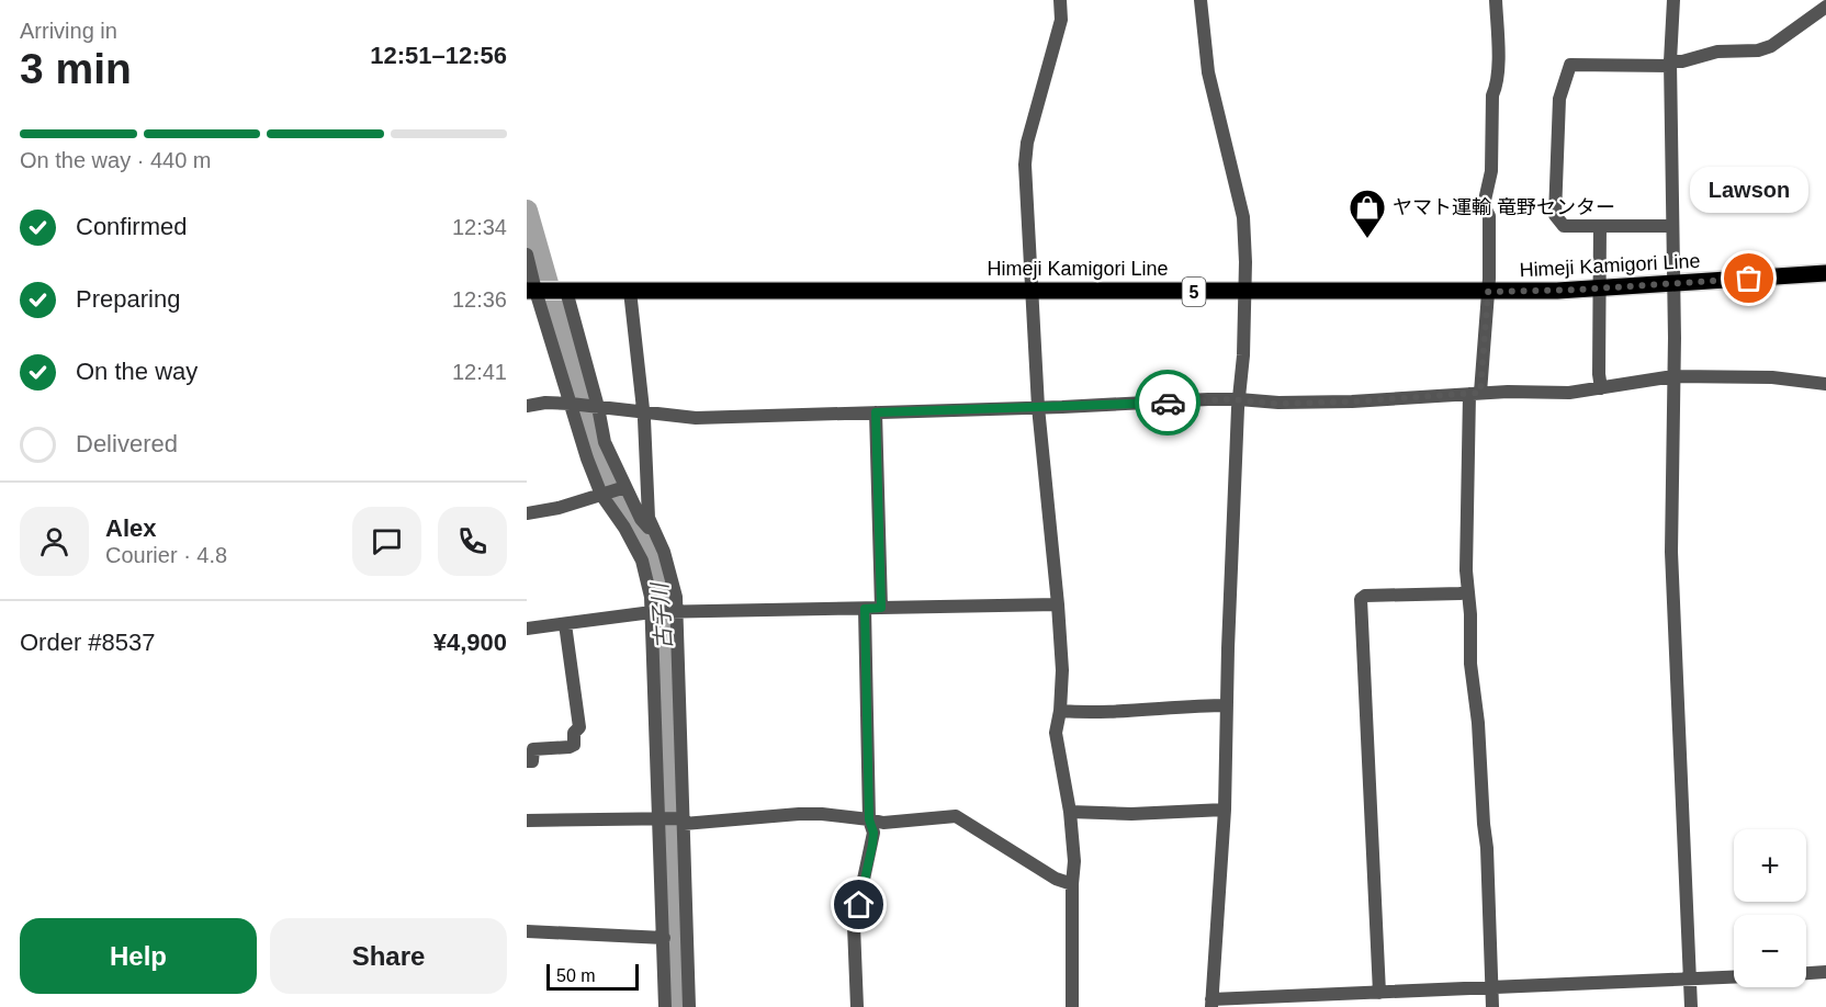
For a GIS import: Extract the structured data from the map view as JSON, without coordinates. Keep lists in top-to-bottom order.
{
  "streets": {
    "main road": ["Himeji Kamigori Line", "5"]
  },
  "water": ["古子川"],
  "places": {
    "shop": ["ヤマト運輸 竜野センター"],
    "other": ["Lawson"]
  },
  "scale_bar": "50 m",
  "page": {
    "heading": ["3 min", "Arriving in", "12:51–12:56"],
    "panel": [
      "Alex",
      "Courier · 4.8",
      "Order #8537",
      "¥4,900"
    ],
    "bar": "On the way · 440 m",
    "bubble": "Lawson",
    "list": [
      ["Confirmed", "12:34"],
      ["Preparing", "12:36"],
      ["On the way", "12:41"],
      "Delivered"
    ],
    "map_buttons": ["+", "−"],
    "buttons": ["Help", "Share"],
    "scale": "50 m"
  }
}
